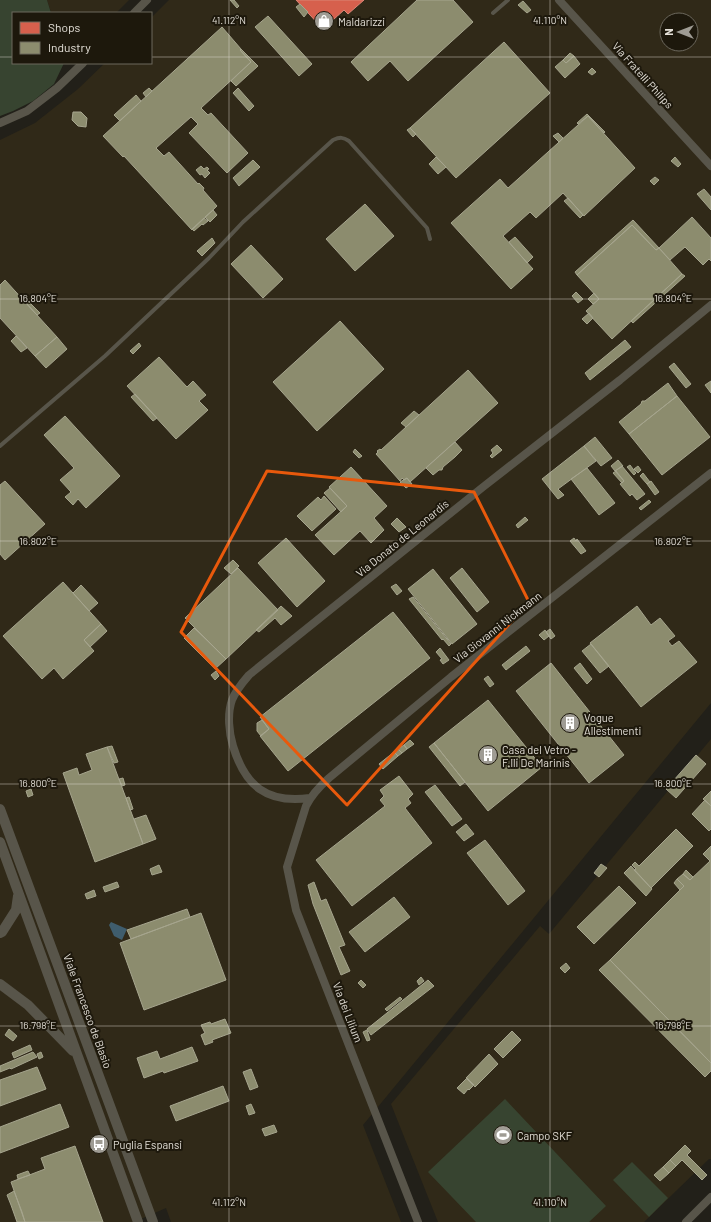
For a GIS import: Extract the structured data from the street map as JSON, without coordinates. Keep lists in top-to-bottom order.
{
  "streets": {
    "street": [
      "Via Fratelli Philips",
      "Via Donato de Leonardis",
      "Via Giovanni Nickmann",
      "Viale Francesco de Blasio",
      "Via dei Lilium"
    ]
  },
  "crossings": [
    ["Via Donato de Leonardis", "Via Giovanni Nickmann"],
    ["Via Giovanni Nickmann", "Via dei Lilium"]
  ],
  "places": {
    "shop": ["Maldarizzi"],
    "building": ["Vogue Allestimenti", "Casa del Vetro - F.lli De Marinis"],
    "sports": ["Campo SKF"],
    "bus stop": ["Puglia Espansi"]
  },
  "legend": ["Shops", "Industry"],
  "north": "left",
  "coordinates": [
    "41.112°N",
    "41.110°N",
    "16.804°E",
    "16.802°E",
    "16.800°E",
    "16.798°E"
  ]
}
